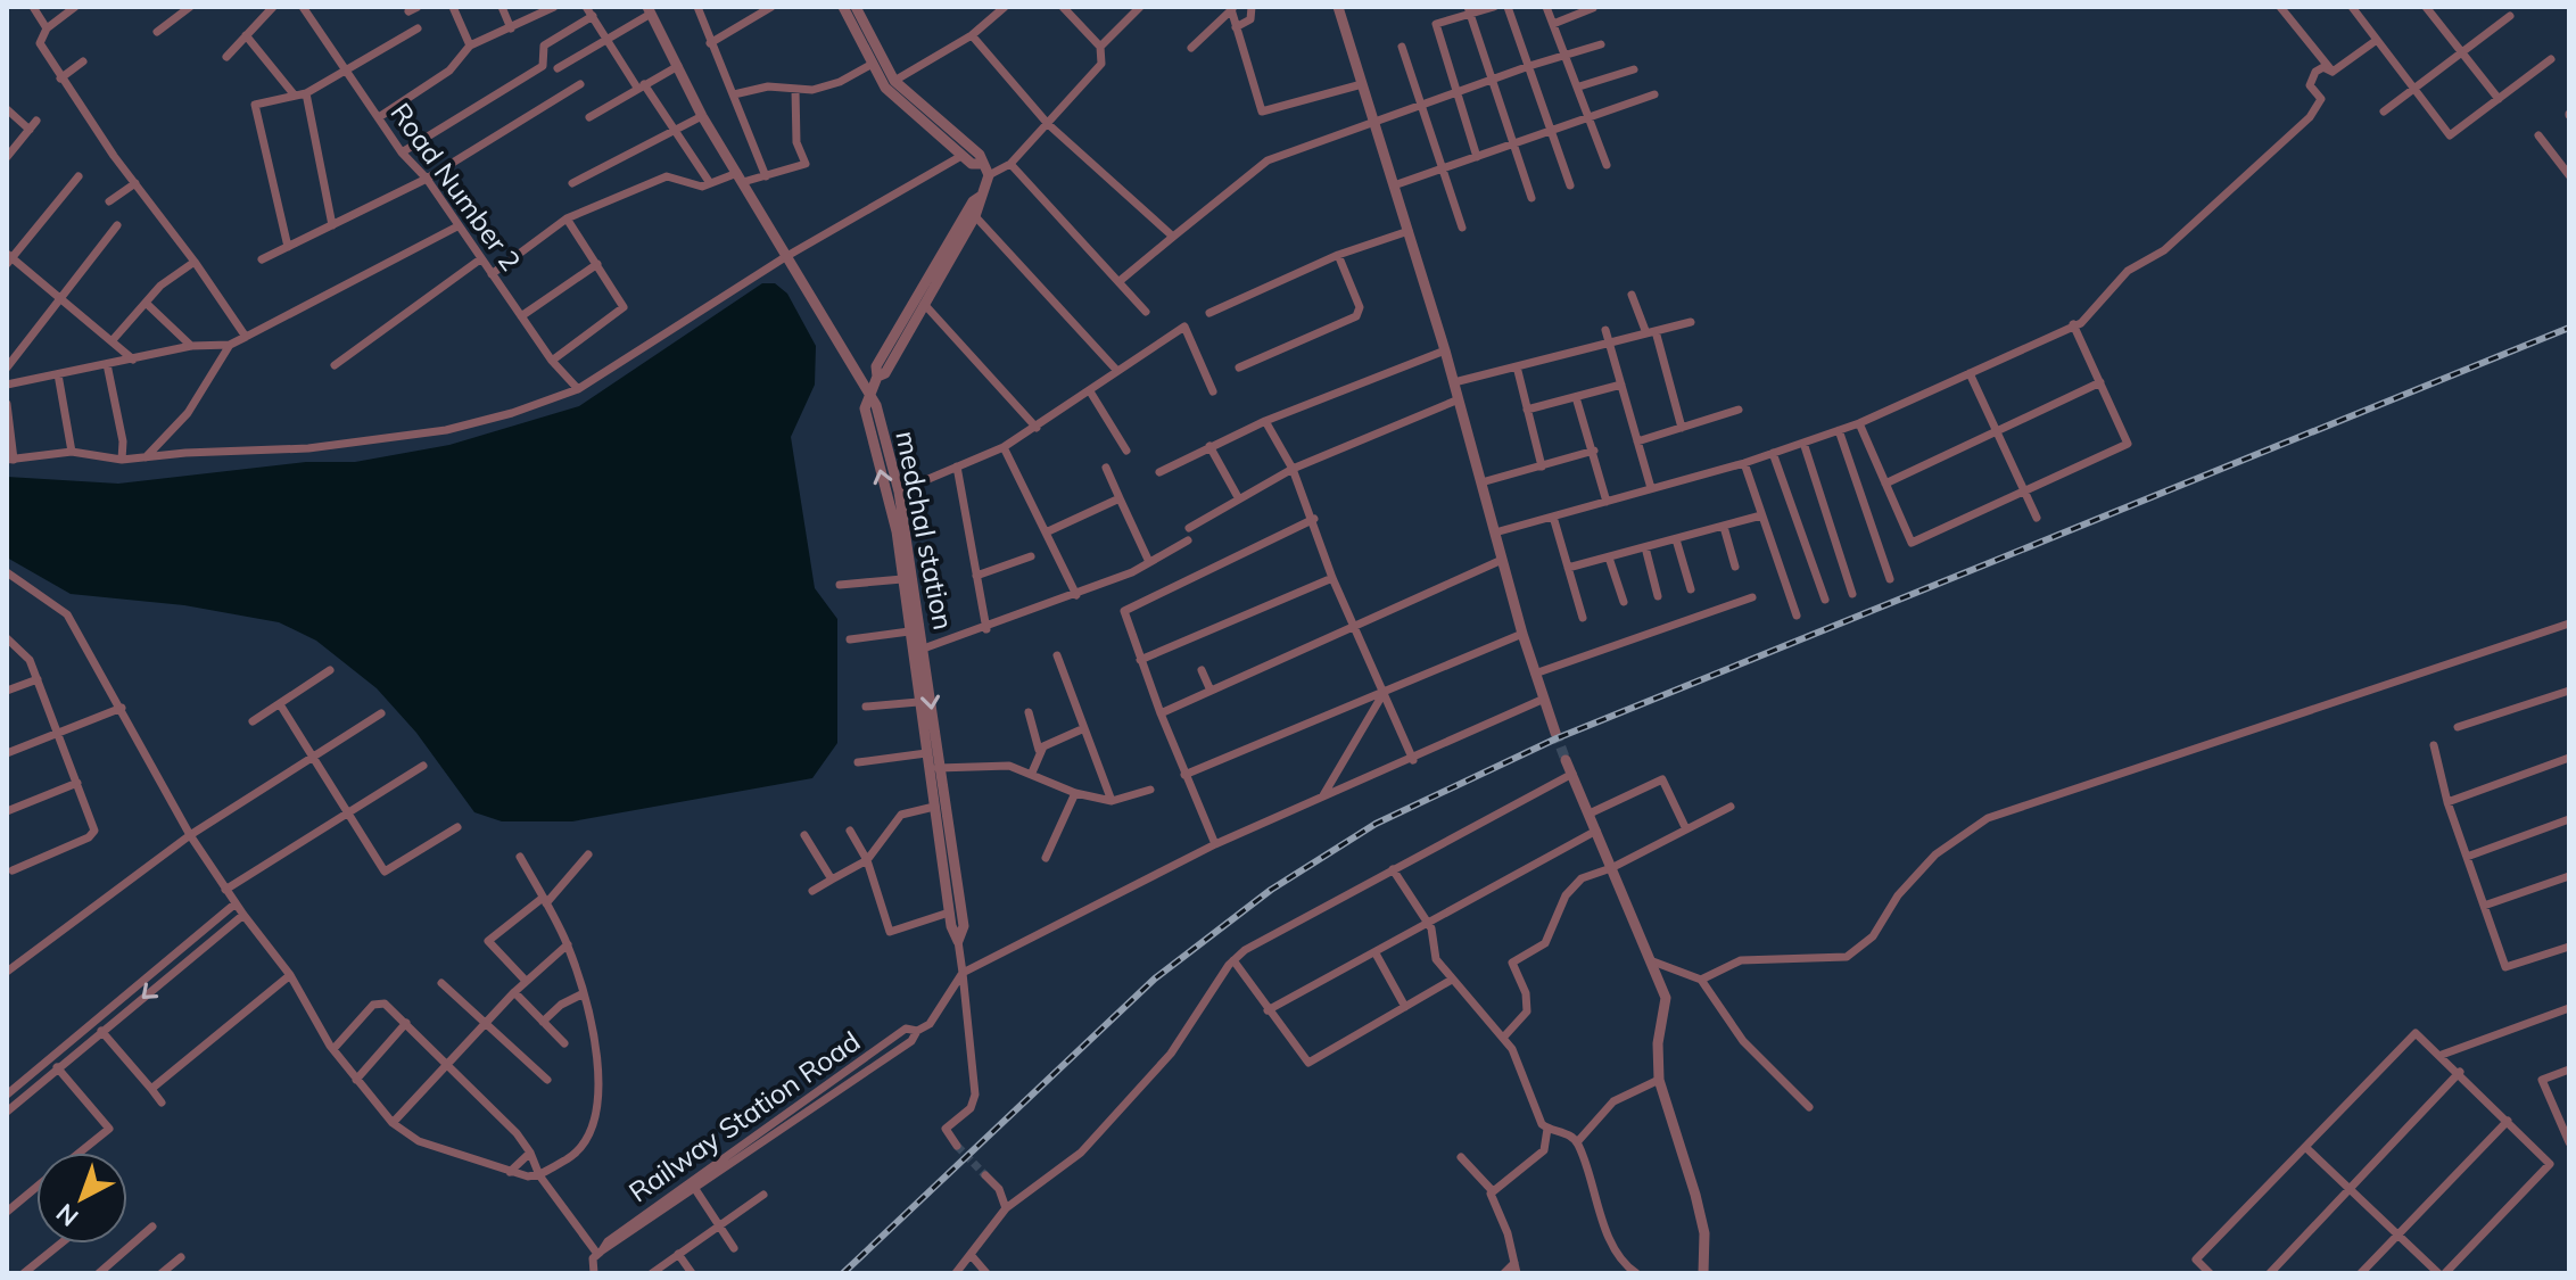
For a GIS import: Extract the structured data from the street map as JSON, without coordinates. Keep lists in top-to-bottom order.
{
  "streets": {
    "street": ["Road Number 2", "medchal station", "Railway Station Road"]
  },
  "north": "bottom left"
}
